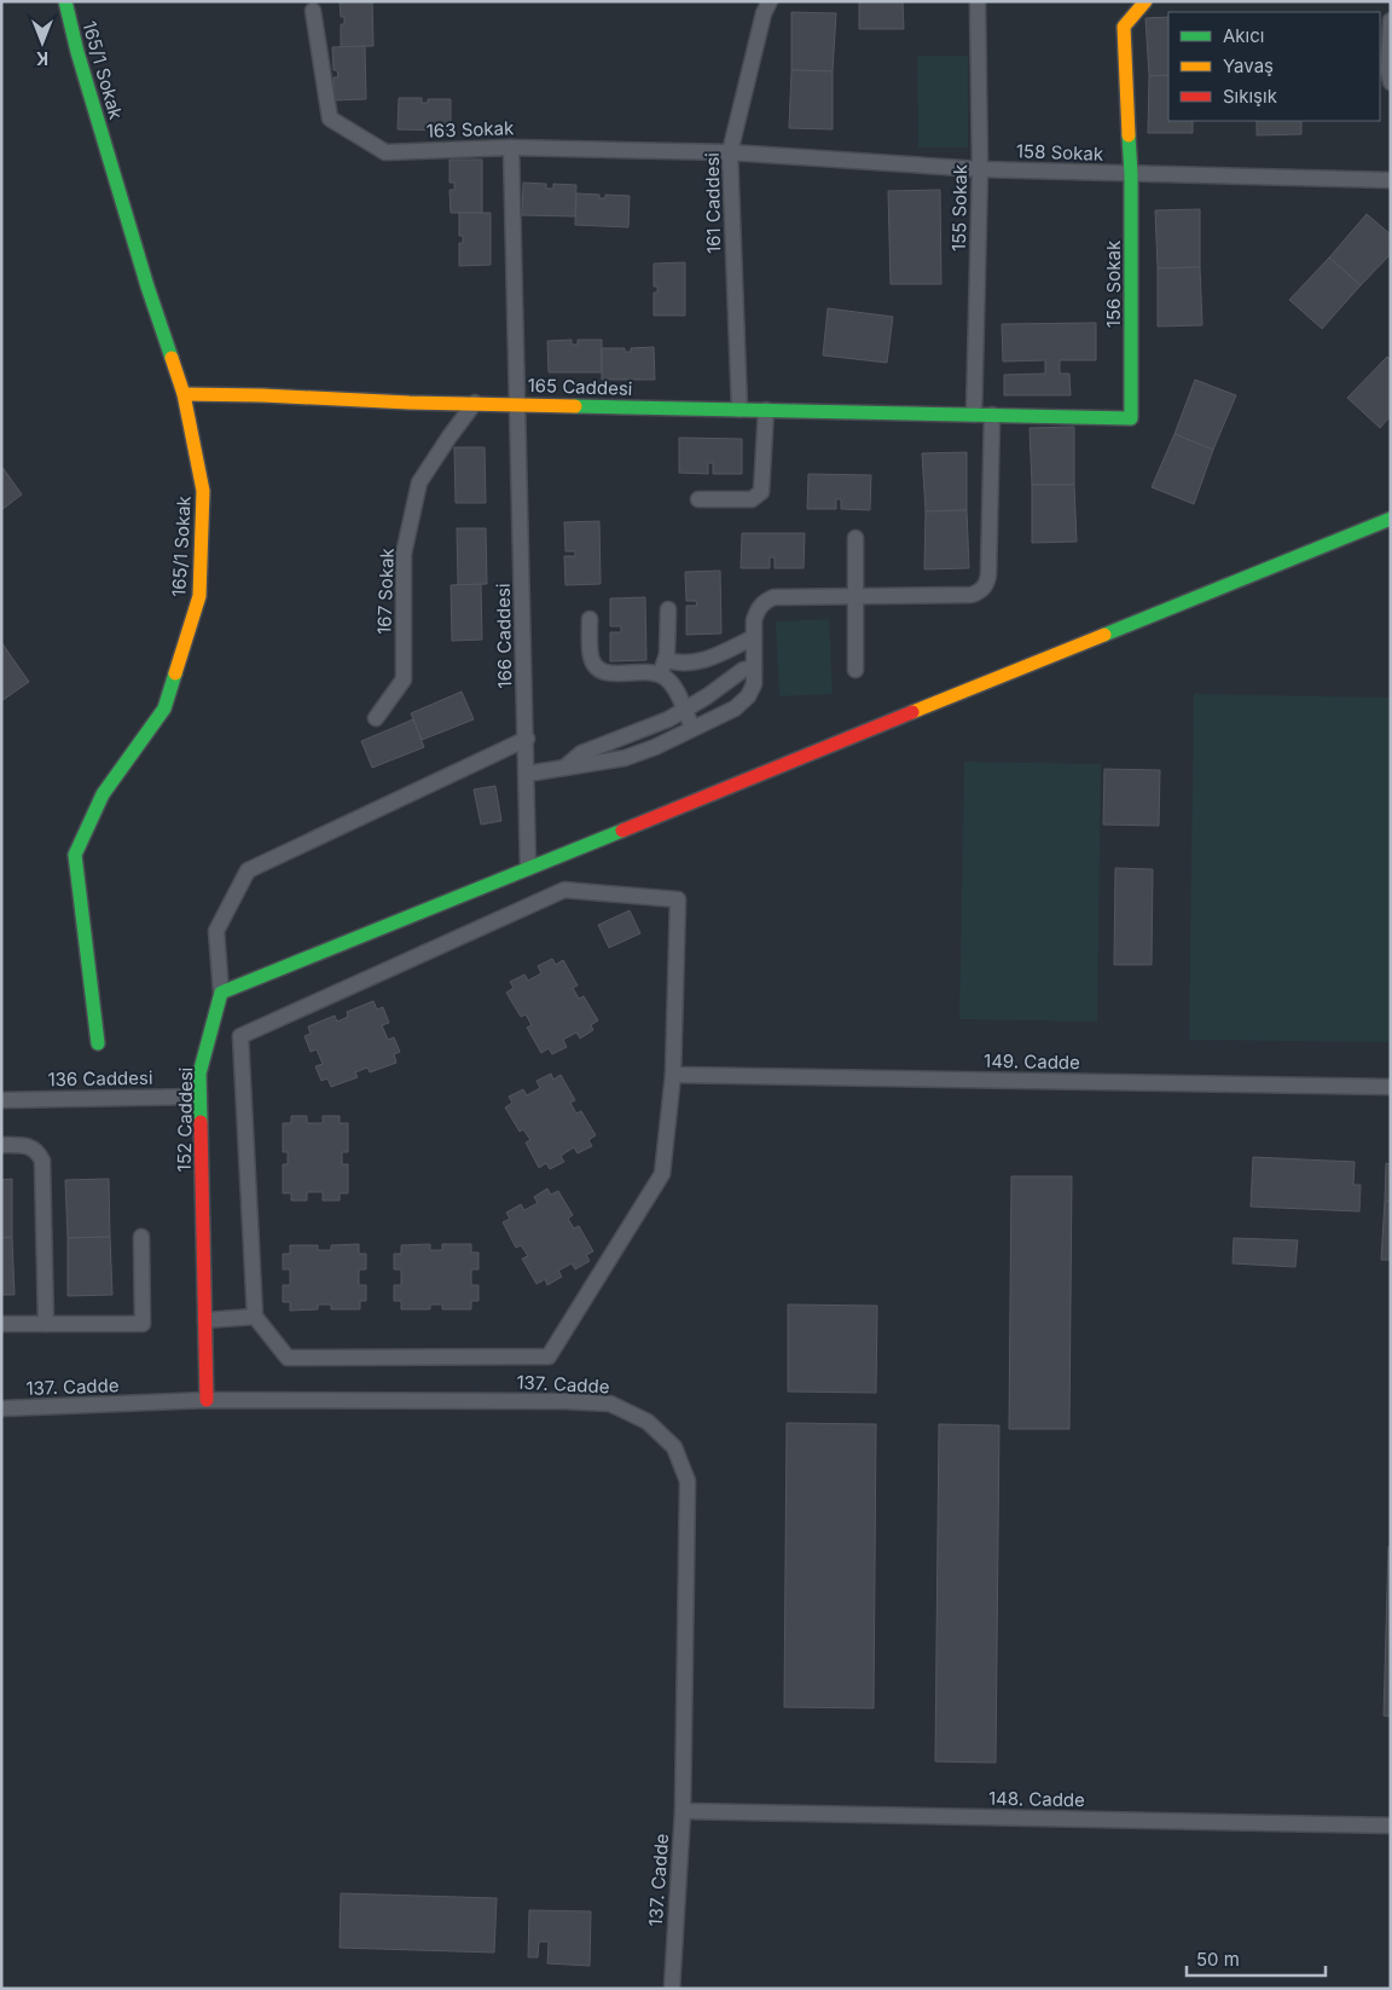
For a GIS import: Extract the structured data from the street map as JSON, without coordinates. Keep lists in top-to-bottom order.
{
  "streets": {
    "street": [
      "165/1 Sokak",
      "163 Sokak",
      "158 Sokak",
      "161 Caddesi",
      "155 Sokak",
      "156 Sokak",
      "165 Caddesi",
      "167 Sokak",
      "166 Caddesi",
      "149. Cadde",
      "136 Caddesi",
      "152 Caddesi",
      "137. Cadde",
      "148. Cadde"
    ]
  },
  "crossings": [
    ["165/1 Sokak", "165 Caddesi"],
    ["163 Sokak", "158 Sokak"],
    ["163 Sokak", "161 Caddesi"],
    ["163 Sokak", "166 Caddesi"],
    ["158 Sokak", "161 Caddesi"],
    ["158 Sokak", "155 Sokak"],
    ["158 Sokak", "156 Sokak"],
    ["161 Caddesi", "165 Caddesi"],
    ["155 Sokak", "156 Sokak"],
    ["155 Sokak", "165 Caddesi"],
    ["156 Sokak", "165 Caddesi"],
    ["165 Caddesi", "167 Sokak"],
    ["165 Caddesi", "166 Caddesi"],
    ["136 Caddesi", "152 Caddesi"],
    ["152 Caddesi", "137. Cadde"],
    ["137. Cadde", "148. Cadde"]
  ],
  "legend": ["Akıcı", "Yavaş", "Sıkışık"],
  "scale_bar": "50 m",
  "north": "bottom"
}
